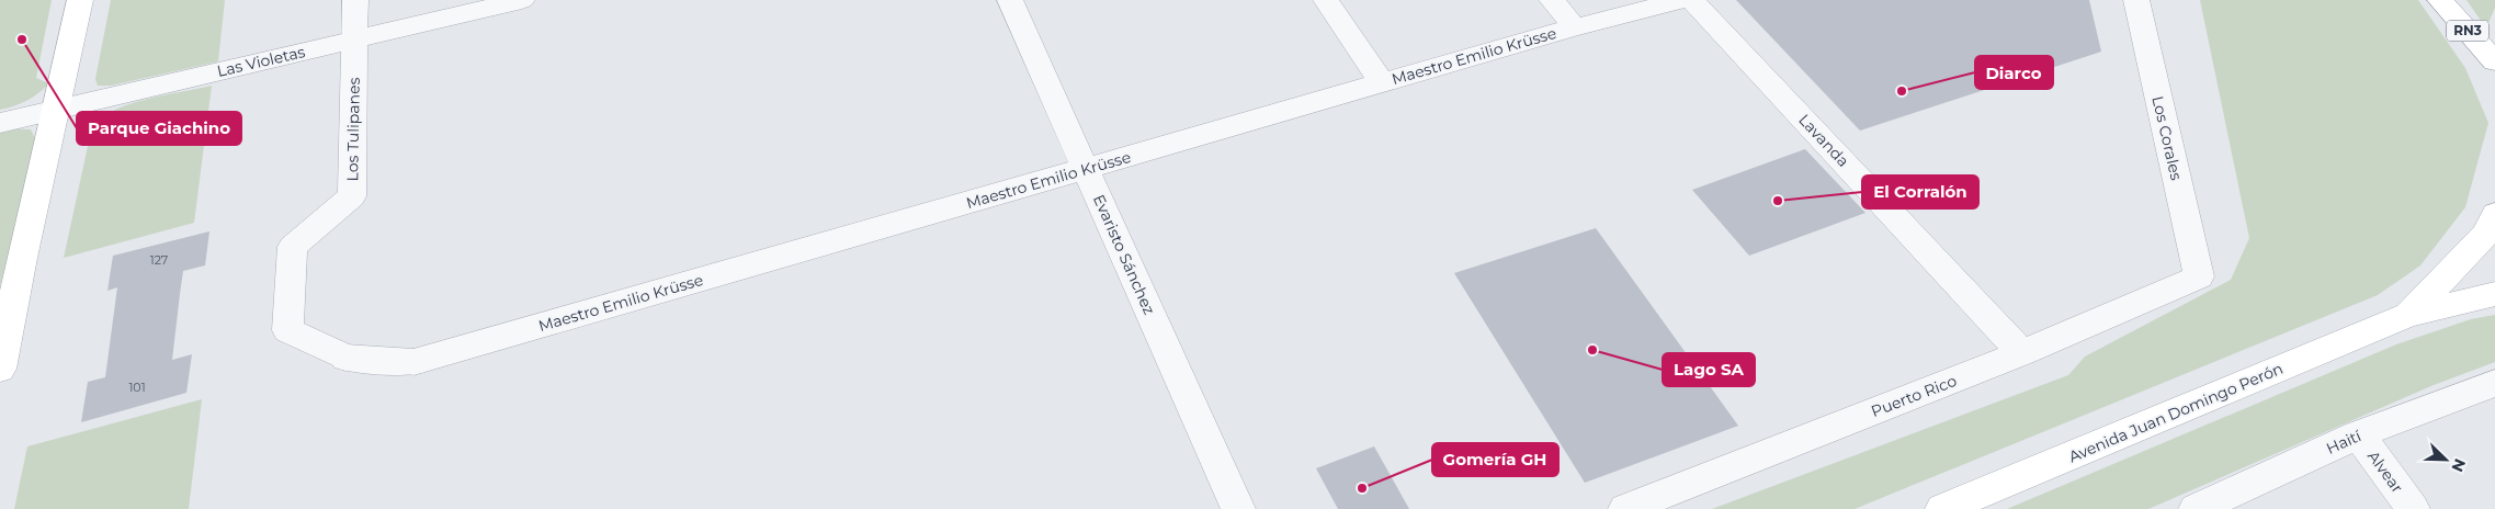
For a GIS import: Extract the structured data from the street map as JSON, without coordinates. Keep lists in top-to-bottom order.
{
  "streets": {
    "main road": ["RN3", "Avenida Juan Domingo Perón"],
    "street": [
      "Maestro Emilio Krüsse",
      "Las Violetas",
      "Los Tulipanes",
      "Los Corales",
      "Lavanda",
      "Evaristo Sánchez",
      "Puerto Rico",
      "Haití",
      "Alvear"
    ]
  },
  "crossings": [
    ["Maestro Emilio Krüsse", "Los Tulipanes"],
    ["Maestro Emilio Krüsse", "Evaristo Sánchez"],
    ["Las Violetas", "Los Tulipanes"],
    ["Los Corales", "Puerto Rico"],
    ["Lavanda", "Puerto Rico"],
    ["Haití", "Alvear"]
  ],
  "places": [
    "Parque Giachino",
    "Diarco",
    "El Corralón",
    "Lago SA",
    "Gomería GH"
  ],
  "house_numbers": ["127", "101"],
  "north": "bottom right"
}
